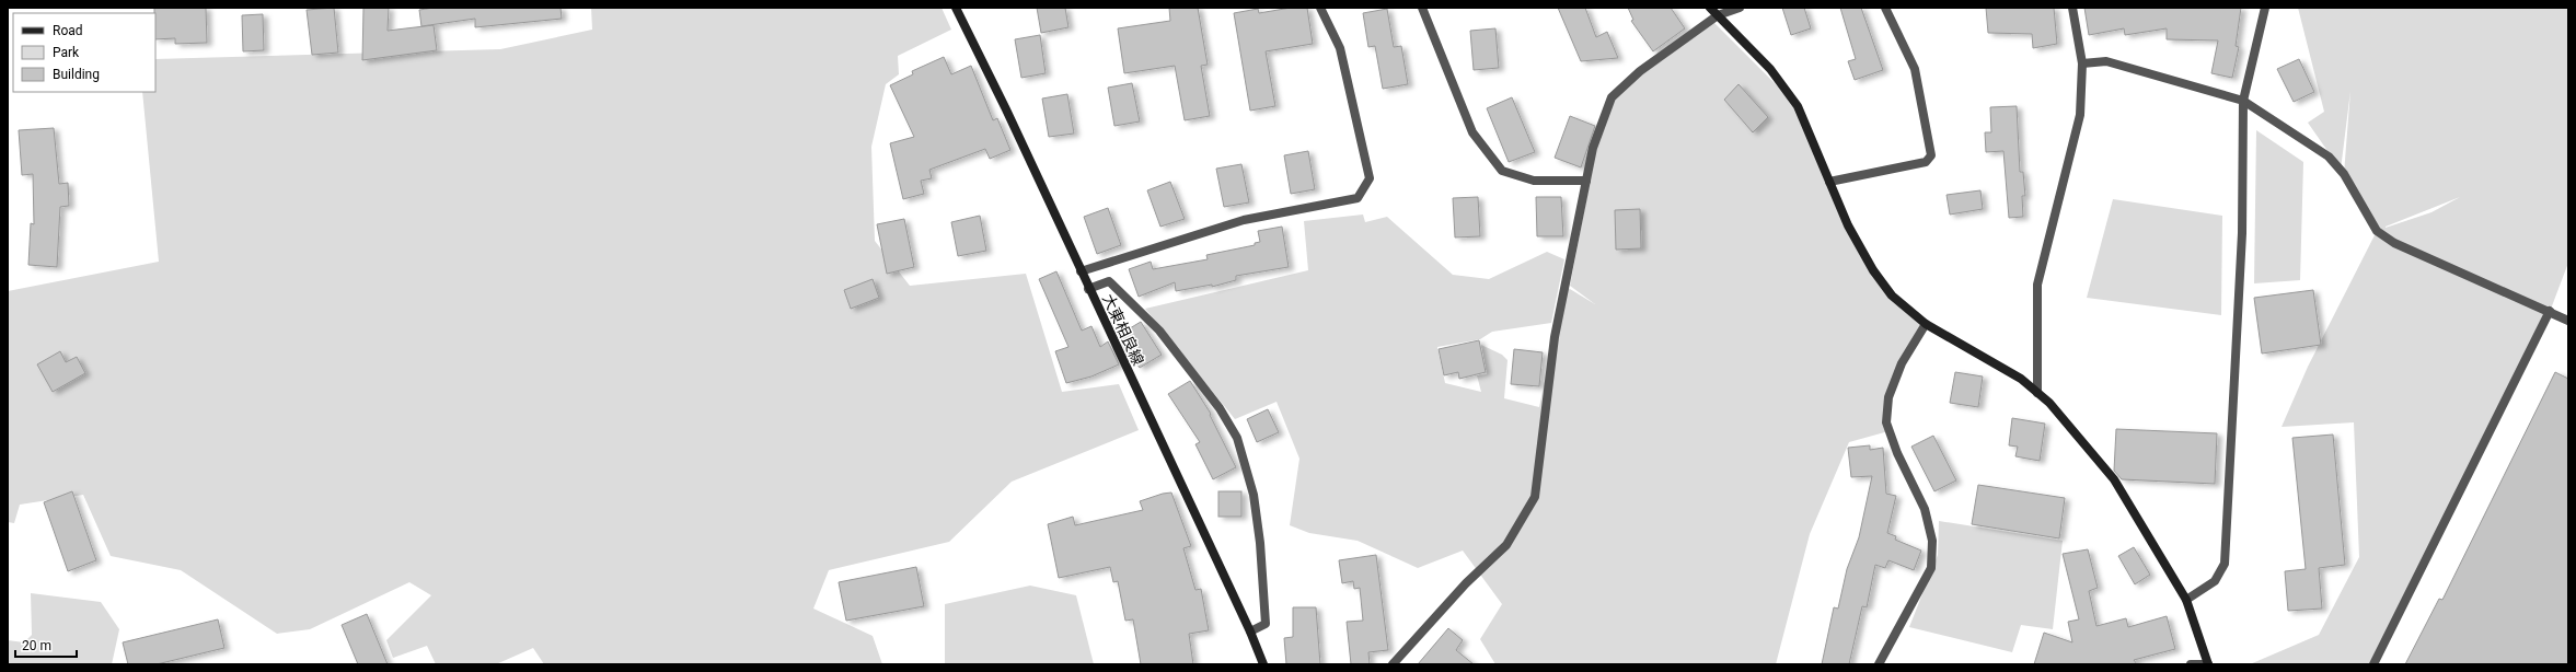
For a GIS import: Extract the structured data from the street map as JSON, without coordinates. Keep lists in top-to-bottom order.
{
  "streets": {
    "street": ["大東相良線"]
  },
  "legend": ["Road", "Park", "Building"],
  "scale_bar": "20 m"
}
